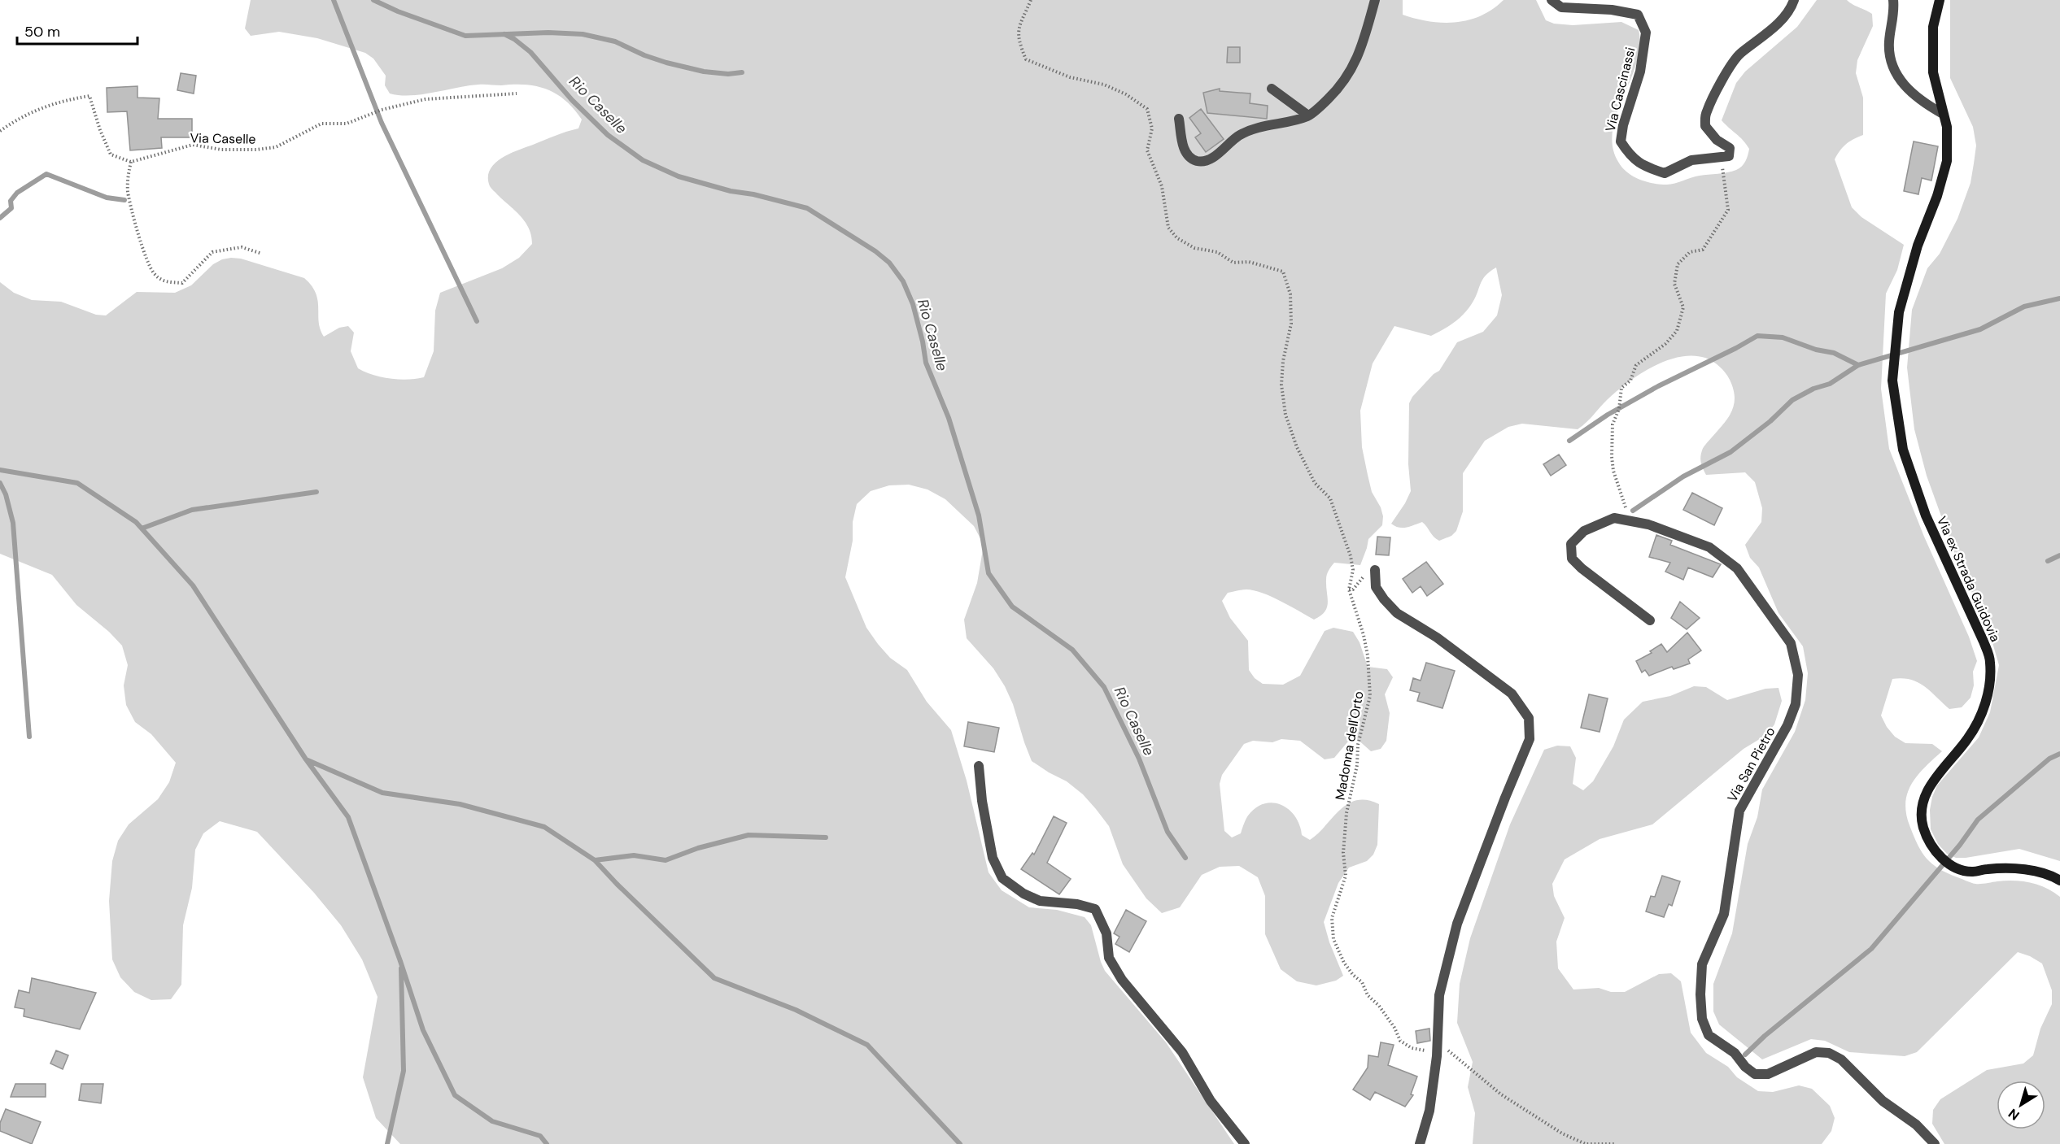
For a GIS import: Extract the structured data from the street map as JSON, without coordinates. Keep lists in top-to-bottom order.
{
  "streets": {
    "street": ["Via Cascinassi", "Via ex Strada Guidovia", "Via San Pietro"],
    "path": ["Via Caselle", "Madonna dell'Orto"]
  },
  "water": ["Rio Caselle"],
  "scale_bar": "50 m",
  "north": "bottom left"
}
